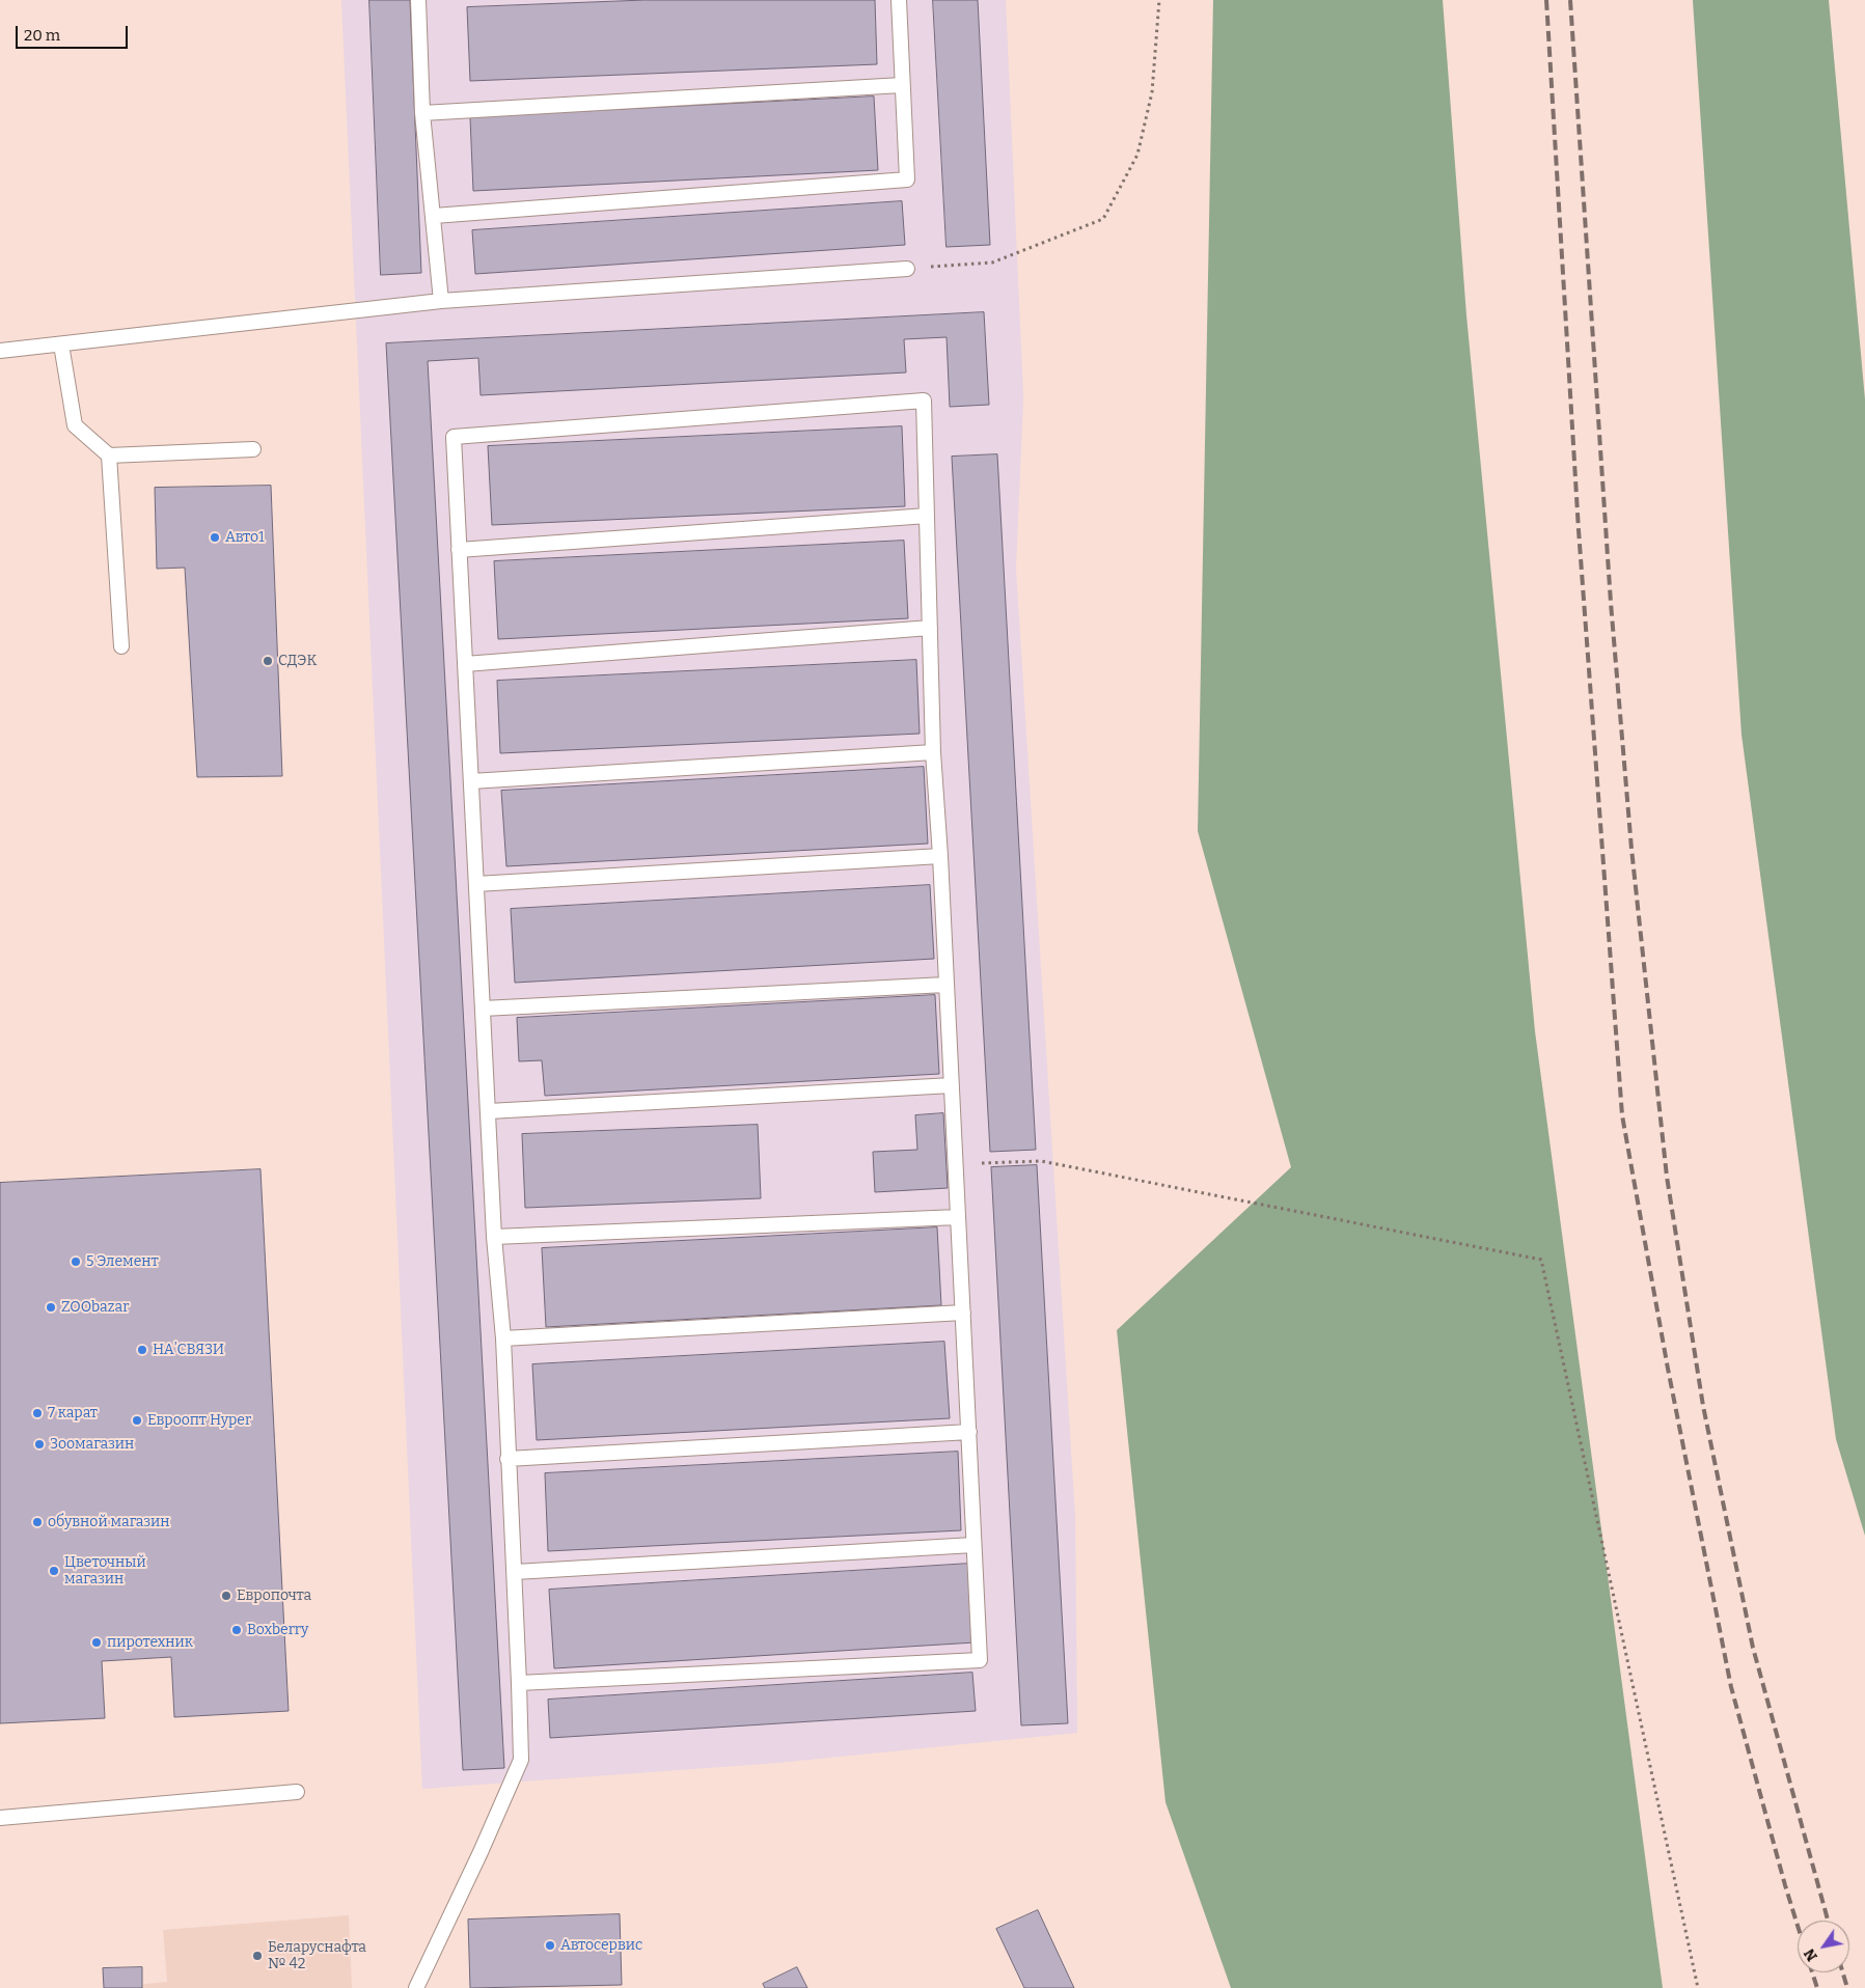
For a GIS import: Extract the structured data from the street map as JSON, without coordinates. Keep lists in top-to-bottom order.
{
  "places": [
    "Авто1",
    "СДЭК",
    "5 Элемент",
    "ZOObazar",
    "НАʼСВЯЗИ",
    "7 карат",
    "Евроопт Hyper",
    "Зоомагазин",
    "обувной магазин",
    "Цветочный магазин",
    "Европочта",
    "Boxberry",
    "пиротехник",
    "Автосервис",
    "Беларуснафта № 42"
  ],
  "scale_bar": "20 m",
  "north": "bottom left"
}
